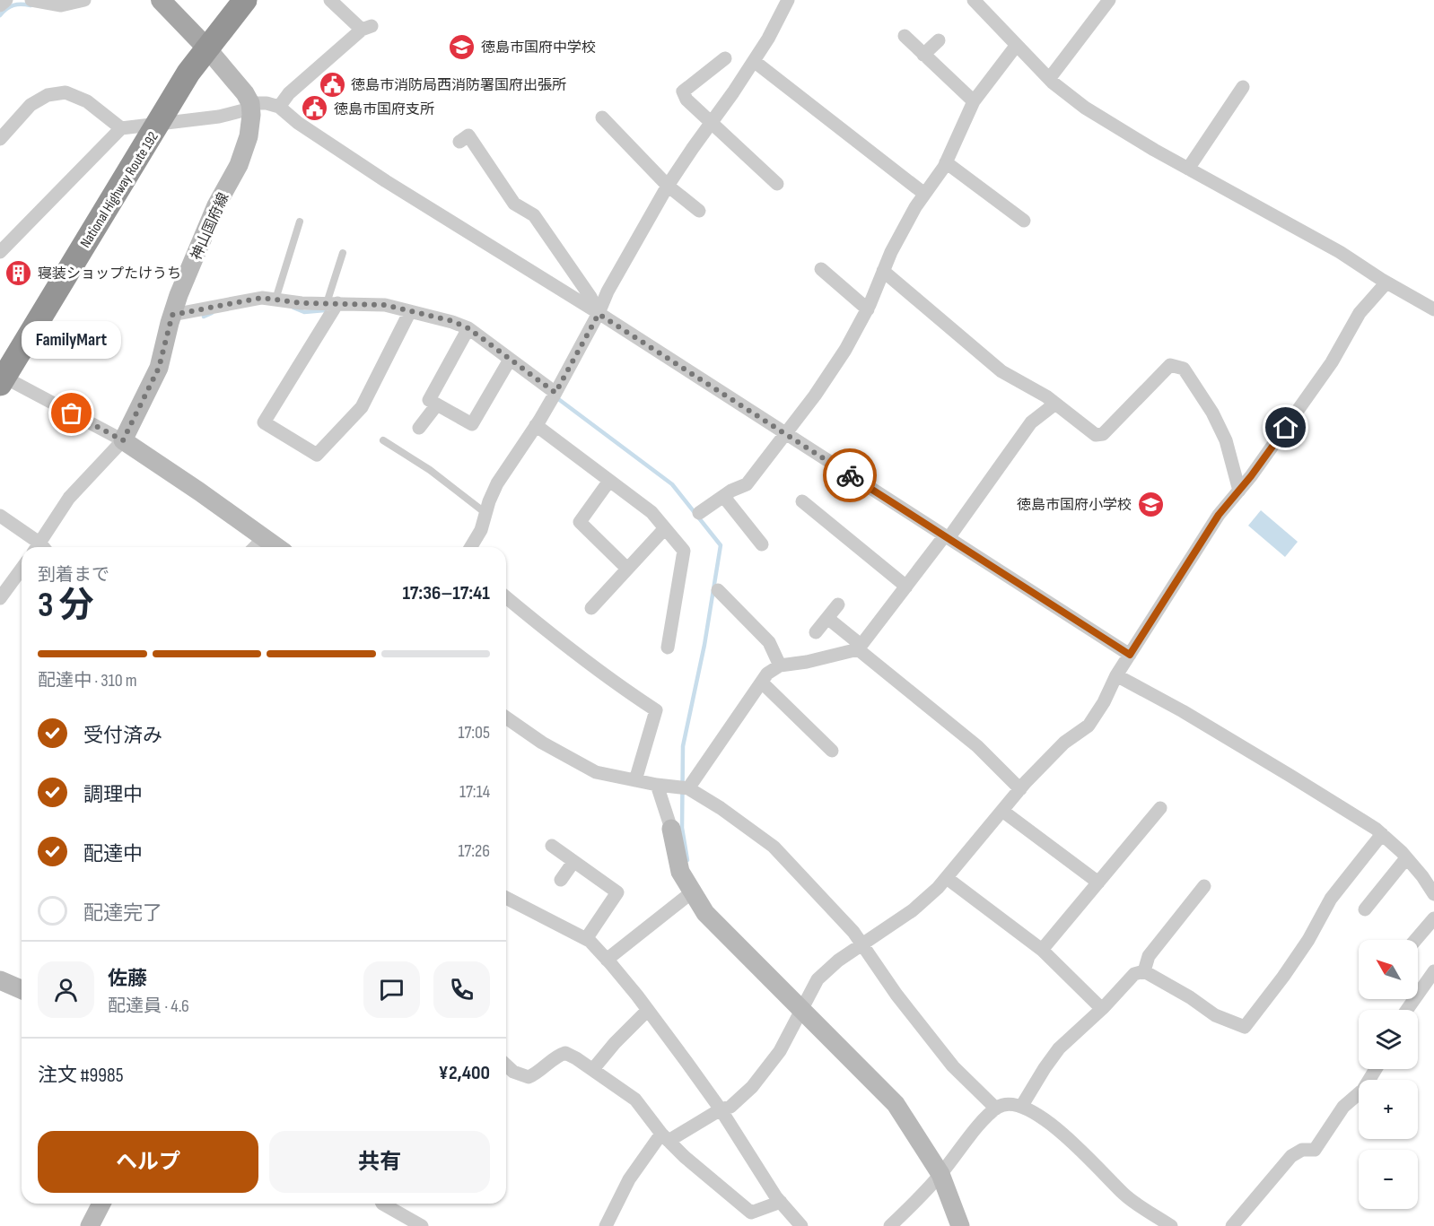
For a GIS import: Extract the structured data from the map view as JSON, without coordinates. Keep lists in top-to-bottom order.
{
  "streets": {
    "highway": ["National Highway Route 192"],
    "main road": ["神山国府線"]
  },
  "places": {
    "school or university": ["徳島市国府中学校", "徳島市国府小学校"],
    "public building": ["徳島市消防局西消防署国府出張所", "徳島市国府支所"],
    "building": ["寝装ショップたけうち"],
    "other": ["FamilyMart"]
  },
  "north": "top left",
  "page": {
    "bubble": "FamilyMart",
    "heading": ["3 分", "到着まで", "17:36–17:41"],
    "panel": [
      "佐藤",
      "配達員 · 4.6",
      "注文 #9985",
      "¥2,400"
    ],
    "bar": "配達中 · 310 m",
    "list": [
      ["受付済み", "17:05"],
      ["調理中", "17:14"],
      ["配達中", "17:26"],
      "配達完了"
    ],
    "map_buttons": ["+", "−"],
    "buttons": ["ヘルプ", "共有"]
  }
}
